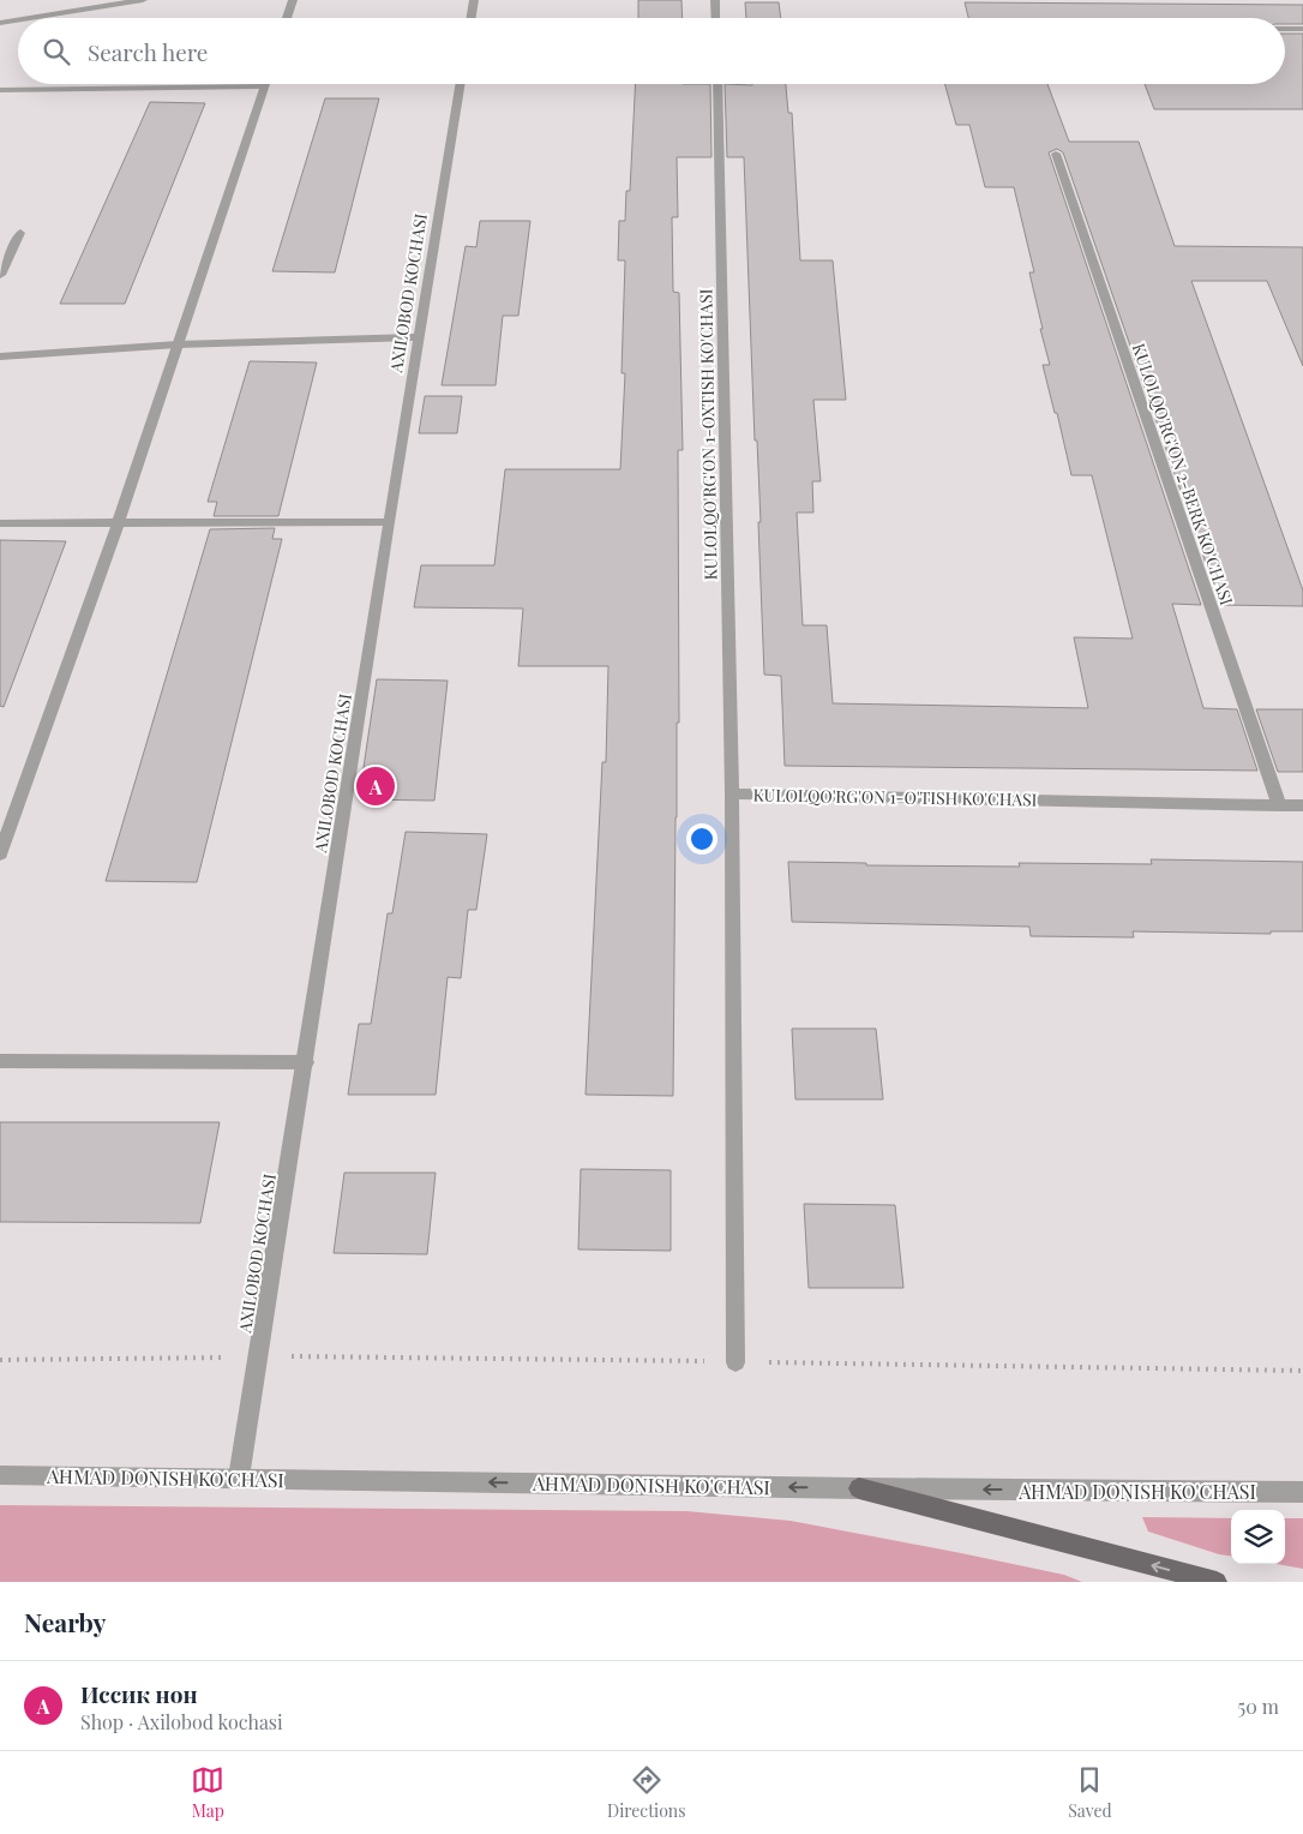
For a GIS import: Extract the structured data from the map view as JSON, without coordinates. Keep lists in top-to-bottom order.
{
  "streets": {
    "street": [
      "AXILOBOD KOCHASI",
      "KULOLQO'RG'ON 1-OXTISH KO'CHASI",
      "KULOLQO'RG'ON 2-BERK KO'CHASI",
      "KULOLQO'RG'ON 1-O'TISH KO'CHASI",
      "AHMAD DONISH KO'CHASI"
    ]
  },
  "crossings": [
    ["AXILOBOD KOCHASI", "AHMAD DONISH KO'CHASI"],
    ["KULOLQO'RG'ON 1-OXTISH KO'CHASI", "KULOLQO'RG'ON 1-O'TISH KO'CHASI"],
    ["KULOLQO'RG'ON 2-BERK KO'CHASI", "KULOLQO'RG'ON 1-O'TISH KO'CHASI"]
  ],
  "one_way": ["AHMAD DONISH KO'CHASI"],
  "page": {
    "search": "Search here",
    "pins": "A",
    "heading": "Nearby",
    "list": [
      {
        "mark": "A",
        "name": "Иссик нон",
        "note": "Shop · Axilobod kochasi",
        "value": "50 m"
      }
    ],
    "nav": ["Map", "Directions", "Saved"]
  }
}
